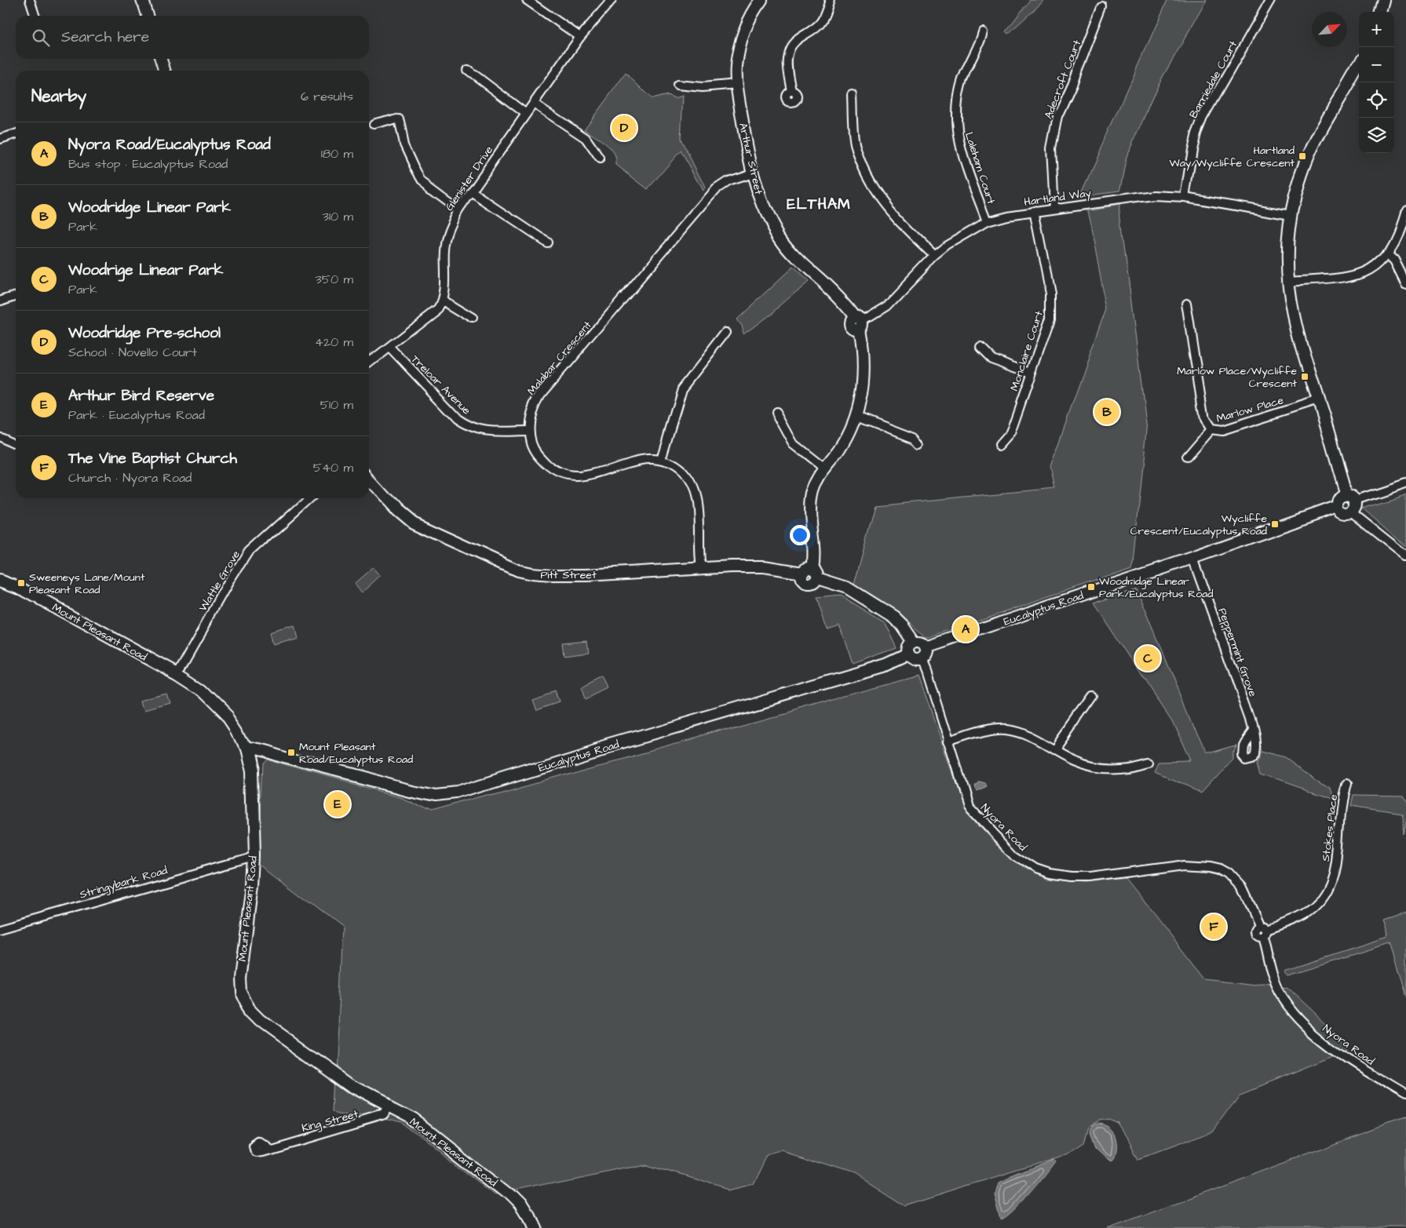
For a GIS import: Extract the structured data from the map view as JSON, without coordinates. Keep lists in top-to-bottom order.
{
  "streets": {
    "street": [
      "Adecroft Court",
      "Barriedale Court",
      "Arthur Street",
      "Laleham Court",
      "Glenister Drive",
      "Hartland Way",
      "Monclaire Court",
      "Malabar Crescent",
      "Treloar Avenue",
      "Marlow Place",
      "Pitt Street",
      "Wattle Grove",
      "Eucalyptus Road",
      "Mount Pleasant Road",
      "Peppermint Grove",
      "Nyora Road",
      "Stokes Place",
      "Stringybark Road",
      "King Street"
    ]
  },
  "crossings": [
    ["Adecroft Court", "Hartland Way"],
    ["Barriedale Court", "Hartland Way"],
    ["Arthur Street", "Hartland Way"],
    ["Arthur Street", "Malabar Crescent"],
    ["Arthur Street", "Pitt Street"],
    ["Laleham Court", "Hartland Way"],
    ["Hartland Way", "Monclaire Court"],
    ["Malabar Crescent", "Treloar Avenue"],
    ["Wattle Grove", "Mount Pleasant Road"],
    ["Eucalyptus Road", "Mount Pleasant Road"],
    ["Eucalyptus Road", "Peppermint Grove"],
    ["Eucalyptus Road", "Nyora Road"],
    ["Mount Pleasant Road", "Stringybark Road"],
    ["Mount Pleasant Road", "King Street"],
    ["Nyora Road", "Stokes Place"]
  ],
  "districts": ["ELTHAM"],
  "places": {
    "transit": [
      "Hartland Way/Wycliffe Crescent",
      "Marlow Place/Wycliffe Crescent",
      "Wycliffe Crescent/Eucalyptus Road",
      "Sweeneys Lane/Mount Pleasant Road",
      "Woodridge Linear Park/Eucalyptus Road",
      "Mount Pleasant Road/Eucalyptus Road"
    ]
  },
  "north": "top right",
  "page": {
    "map_buttons": ["+", "−"],
    "search": "Search here",
    "heading": ["Nearby", "6 results"],
    "pins": [
      "D",
      "B",
      "A",
      "C",
      "E",
      "F"
    ],
    "list": [
      {
        "mark": "A",
        "name": "Nyora Road/Eucalyptus Road",
        "note": "Bus stop · Eucalyptus Road",
        "value": "180 m"
      },
      {
        "mark": "B",
        "name": "Woodridge Linear Park",
        "note": "Park",
        "value": "310 m"
      },
      {
        "mark": "C",
        "name": "Woodrige Linear Park",
        "note": "Park",
        "value": "350 m"
      },
      {
        "mark": "D",
        "name": "Woodridge Pre-school",
        "note": "School · Novello Court",
        "value": "420 m"
      },
      {
        "mark": "E",
        "name": "Arthur Bird Reserve",
        "note": "Park · Eucalyptus Road",
        "value": "510 m"
      },
      {
        "mark": "F",
        "name": "The Vine Baptist Church",
        "note": "Church · Nyora Road",
        "value": "540 m"
      }
    ]
  }
}
